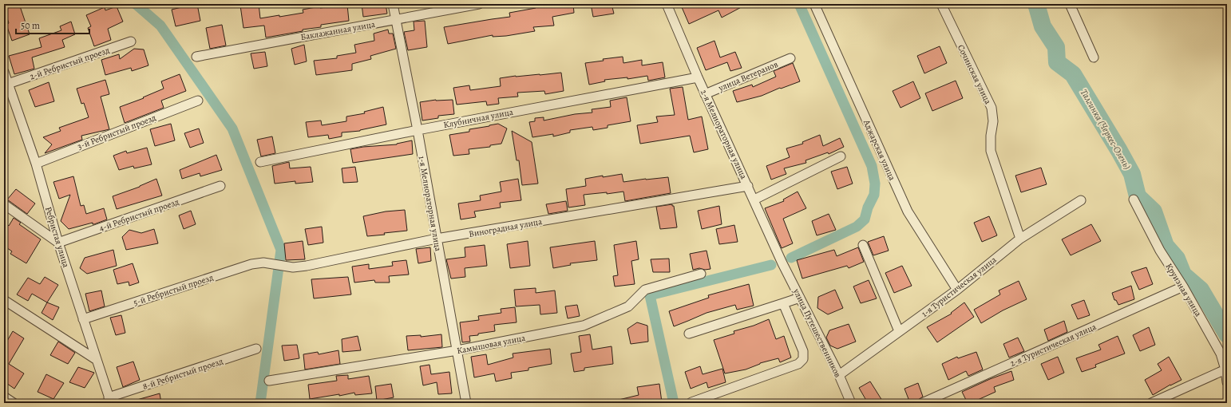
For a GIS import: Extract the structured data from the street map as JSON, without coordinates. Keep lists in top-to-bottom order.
{
  "streets": {
    "street": [
      "Баклажанная улица",
      "2-й Ребристый проезд",
      "Сочинская улица",
      "улица Ветеранов",
      "Клубничная улица",
      "3-й Ребристый проезд",
      "2-я Мелиораторная улица",
      "Аджарская улица",
      "1-я Мелиораторная улица",
      "4-й Ребристый проезд",
      "Виноградная улица",
      "Ребристая улица",
      "1-я Туристическая улица",
      "5-й Ребристый проезд",
      "Круизная улица",
      "улица Путешественников",
      "Камышовая улица",
      "2-я Туристическая улица",
      "8-й Ребристый проезд"
    ]
  },
  "crossings": [
    ["Баклажанная улица", "1-я Мелиораторная улица"],
    ["2-й Ребристый проезд", "Ребристая улица"],
    ["Сочинская улица", "1-я Туристическая улица"],
    ["улица Ветеранов", "2-я Мелиораторная улица"],
    ["Клубничная улица", "2-я Мелиораторная улица"],
    ["Клубничная улица", "1-я Мелиораторная улица"],
    ["3-й Ребристый проезд", "Ребристая улица"],
    ["2-я Мелиораторная улица", "Виноградная улица"],
    ["2-я Мелиораторная улица", "улица Путешественников"],
    ["Аджарская улица", "1-я Туристическая улица"],
    ["1-я Мелиораторная улица", "Виноградная улица"],
    ["1-я Мелиораторная улица", "Камышовая улица"],
    ["4-й Ребристый проезд", "Ребристая улица"],
    ["Виноградная улица", "5-й Ребристый проезд"],
    ["Ребристая улица", "5-й Ребристый проезд"],
    ["Ребристая улица", "8-й Ребристый проезд"],
    ["1-я Туристическая улица", "улица Путешественников"],
    ["Круизная улица", "2-я Туристическая улица"]
  ],
  "water": ["Талгинка (Черкес-Озень)"],
  "scale_bar": "50 m"
}
